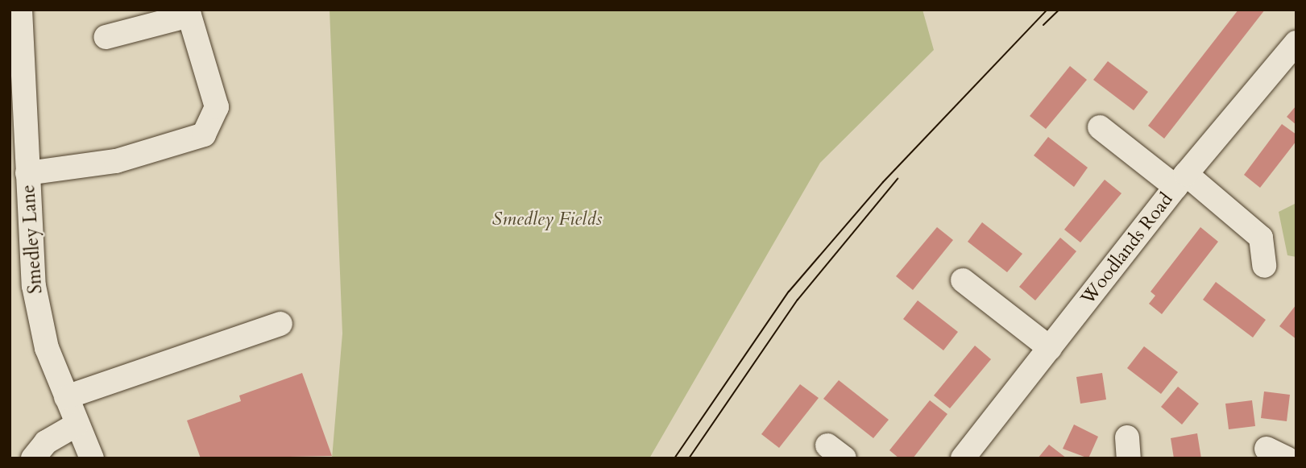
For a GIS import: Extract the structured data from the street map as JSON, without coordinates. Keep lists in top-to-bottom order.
{
  "streets": {
    "street": ["Smedley Lane", "Woodlands Road"]
  },
  "parks": ["Smedley Fields"]
}
